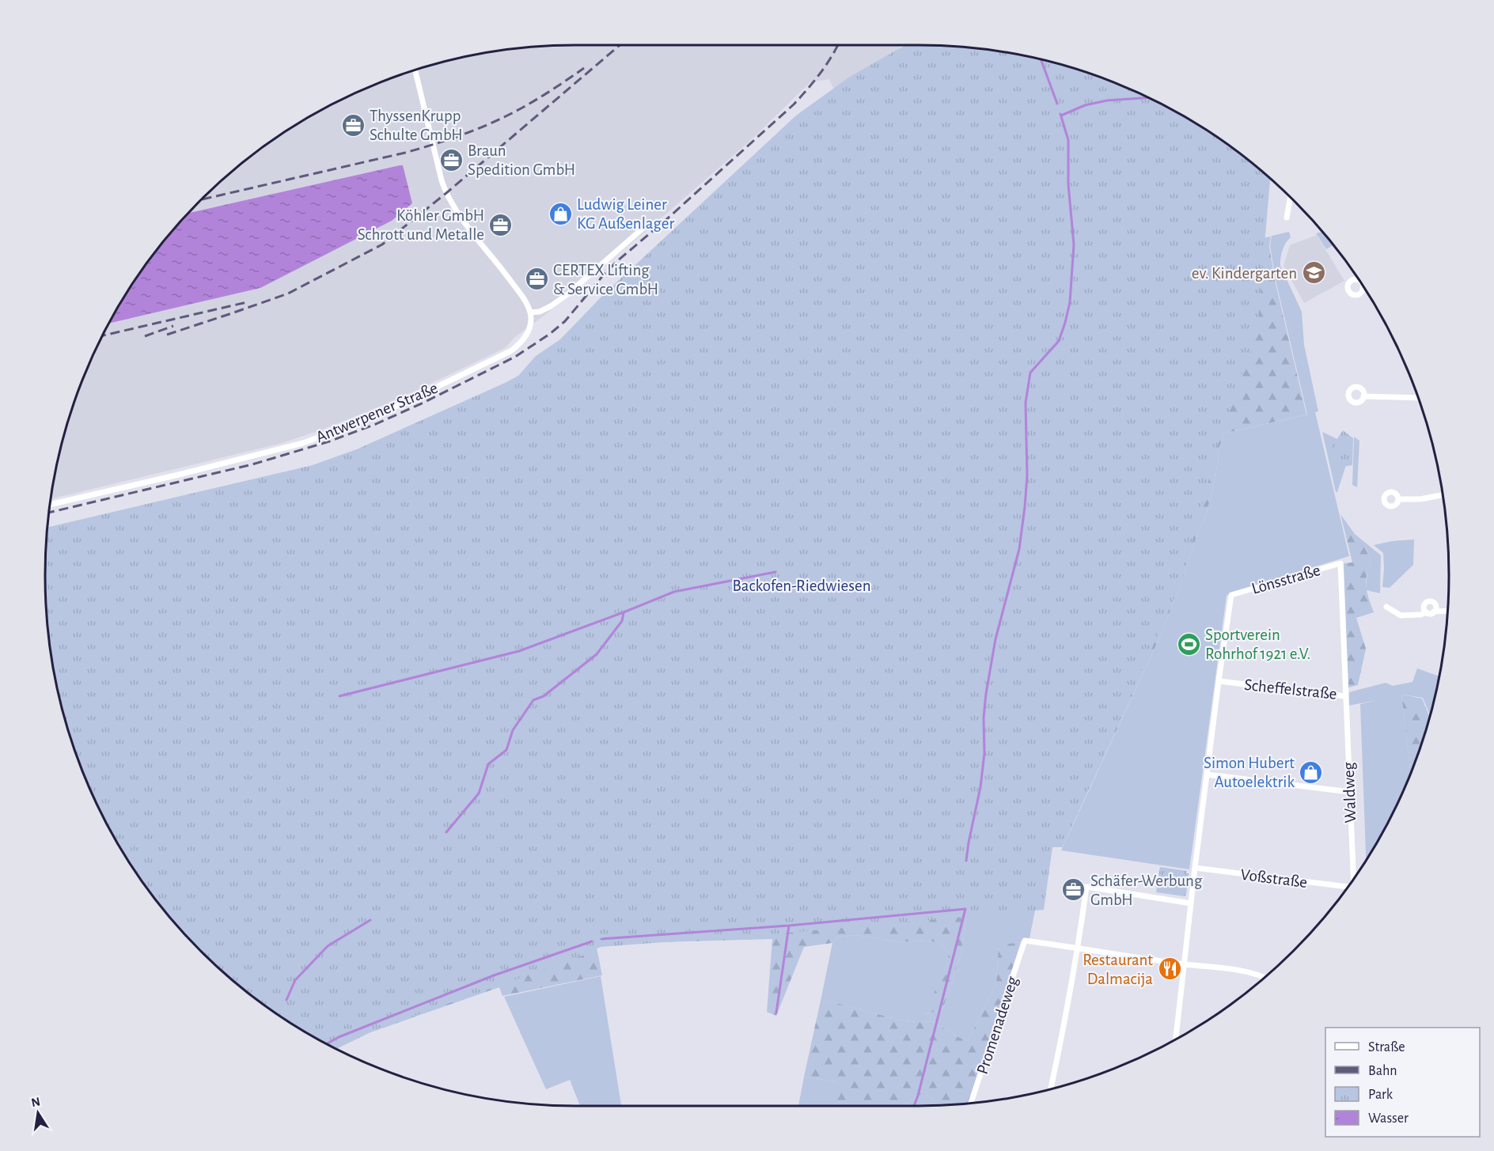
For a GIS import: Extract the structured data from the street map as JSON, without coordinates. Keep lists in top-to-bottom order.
{
  "streets": {
    "street": [
      "Antwerpener Straße",
      "Lönsstraße",
      "Scheffelstraße",
      "Waldweg",
      "Voßstraße",
      "Promenadeweg"
    ]
  },
  "crossings": [
    ["Lönsstraße", "Scheffelstraße"],
    ["Scheffelstraße", "Waldweg"]
  ],
  "parks": ["Backofen-Riedwiesen"],
  "places": {
    "office": [
      "ThyssenKrupp Schulte GmbH",
      "Braun Spedition GmbH",
      "Köhler GmbH Schrott und Metalle",
      "CERTEX Lifting & Service GmbH",
      "Schäfer-Werbung GmbH"
    ],
    "shop": ["Ludwig Leiner KG Außenlager", "Simon Hubert Autoelektrik"],
    "school or university": ["ev. Kindergarten"],
    "sports": ["Sportverein Rohrhof 1921 e.V."],
    "restaurant": ["Restaurant Dalmacija"]
  },
  "legend": [
    "Straße",
    "Bahn",
    "Park",
    "Wasser"
  ],
  "north": "top"
}
